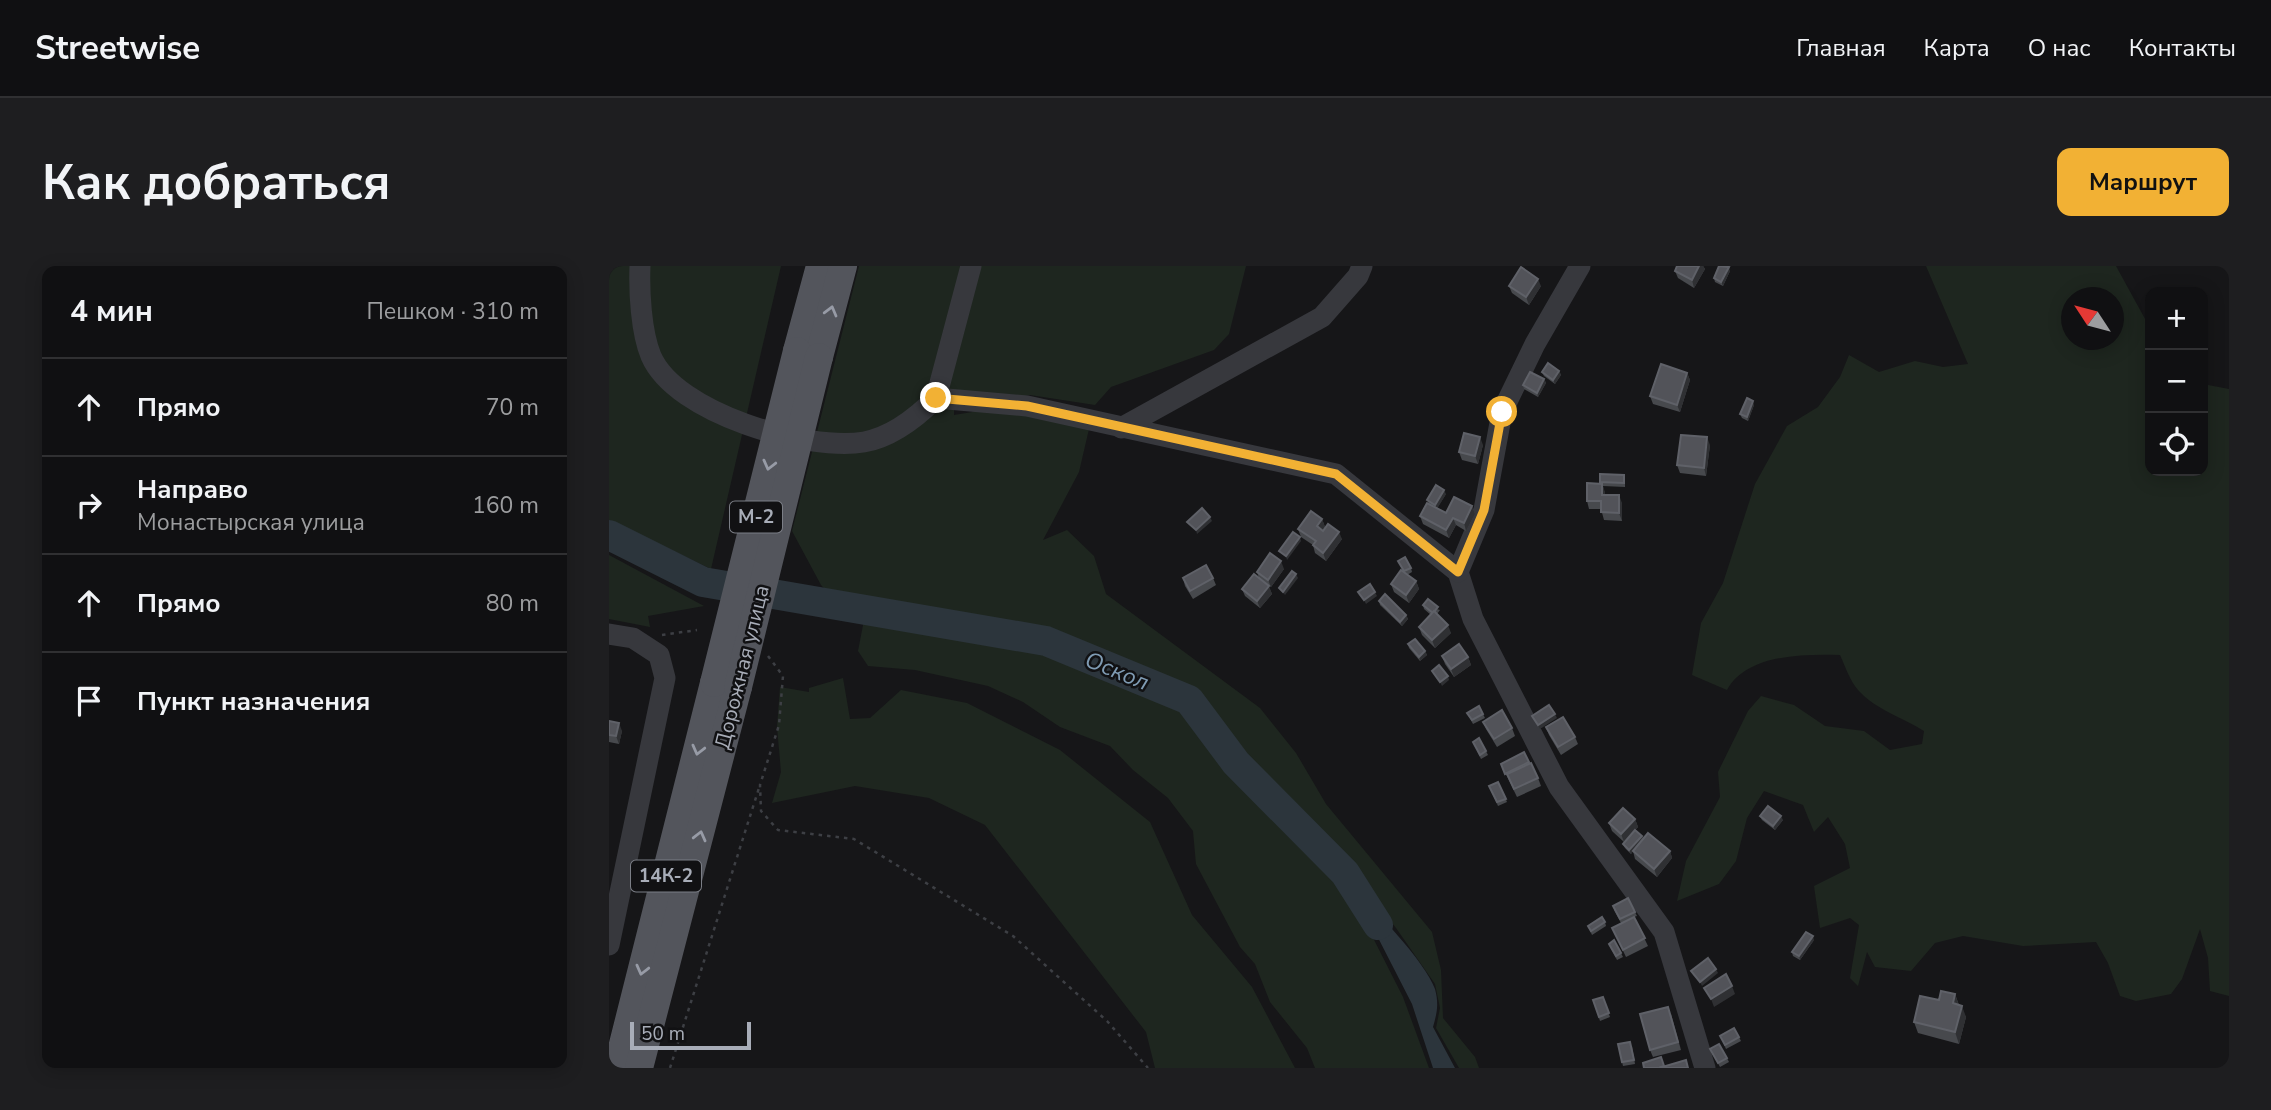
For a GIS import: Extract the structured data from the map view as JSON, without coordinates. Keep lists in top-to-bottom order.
{
  "streets": {
    "main road": ["М-2", "Дорожная улица", "14К-2"]
  },
  "water": ["Оскол"],
  "scale_bar": "50 m",
  "north": "top left",
  "page": {
    "header": "Streetwise",
    "nav": [
      "Главная",
      "Карта",
      "О нас",
      "Контакты"
    ],
    "buttons": "Маршрут",
    "title": "Как добраться",
    "heading": ["4 мин", "Пешком · 310 m"],
    "map_buttons": ["+", "−"],
    "list": [
      ["Прямо", "70 m"],
      ["Направо", "Монастырская улица", "160 m"],
      ["Прямо", "80 m"],
      "Пункт назначения"
    ],
    "scale": "50 m"
  }
}
